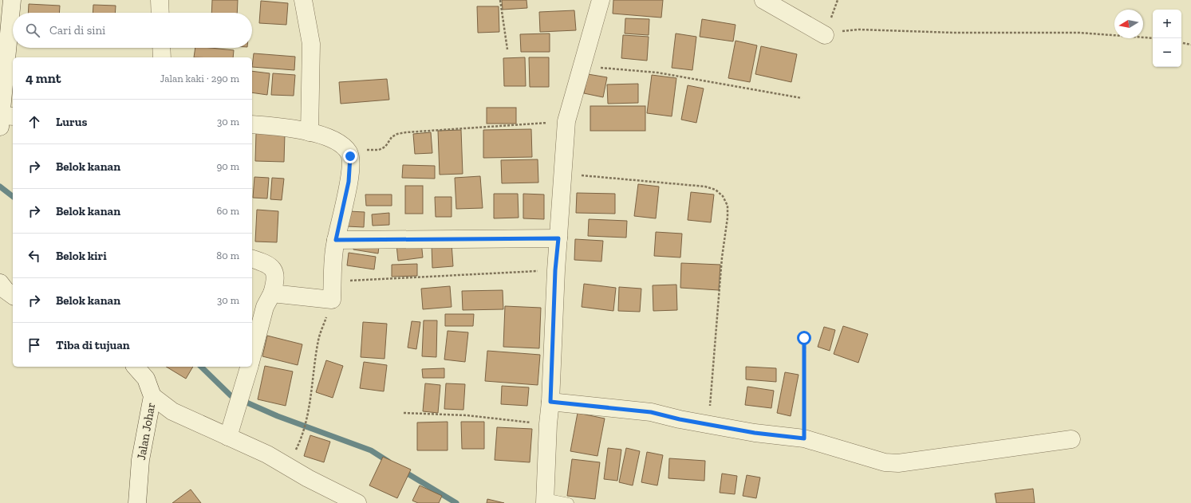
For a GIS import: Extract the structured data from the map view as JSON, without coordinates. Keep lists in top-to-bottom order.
{
  "streets": {
    "street": ["Jalan Johar"]
  },
  "north": "left",
  "page": {
    "map_buttons": ["+", "−"],
    "search": "Cari di sini",
    "heading": ["4 mnt", "Jalan kaki · 290 m"],
    "list": [
      ["Lurus", "30 m"],
      ["Belok kanan", "90 m"],
      ["Belok kanan", "60 m"],
      ["Belok kiri", "80 m"],
      ["Belok kanan", "30 m"],
      "Tiba di tujuan"
    ]
  }
}
